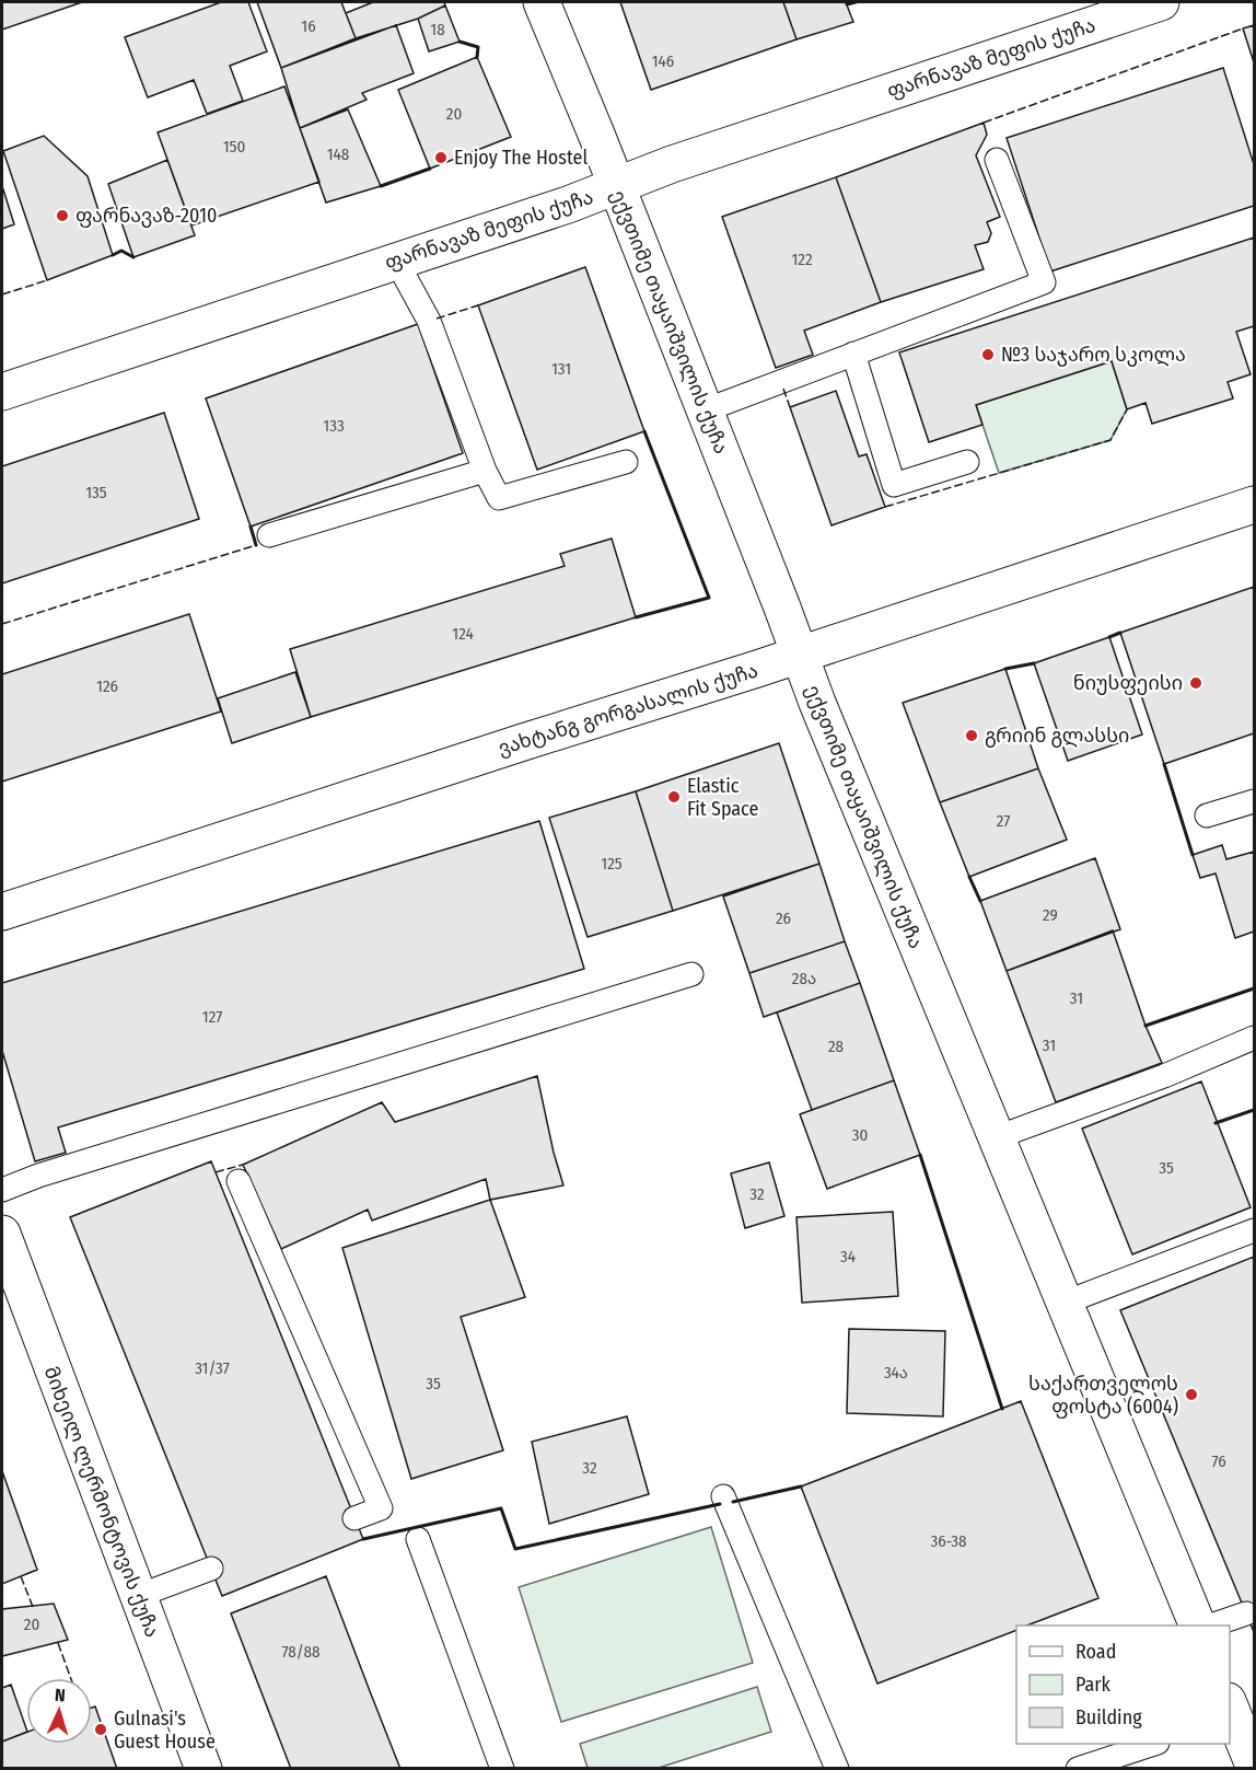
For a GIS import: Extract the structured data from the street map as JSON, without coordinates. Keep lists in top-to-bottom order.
{
  "streets": {
    "street": [
      "ფარნავაზ მეფის ქუჩა",
      "ექვთიმე თაყაიშვილის ქუჩა",
      "ვახტანგ გორგასალის ქუჩა",
      "მიხეილ ლერმონტოვის ქუჩა"
    ]
  },
  "crossings": [
    ["ფარნავაზ მეფის ქუჩა", "ექვთიმე თაყაიშვილის ქუჩა"],
    ["ექვთიმე თაყაიშვილის ქუჩა", "ვახტანგ გორგასალის ქუჩა"]
  ],
  "places": [
    "Enjoy The Hostel",
    "ფარნავაზ-2010",
    "№3 საჯარო სკოლა",
    "ნიუსფეისი",
    "გრიინ გლასსი",
    "Elastic Fit Space",
    "საქართველოს ფოსტა (6004)",
    "Gulnasi's Guest House"
  ],
  "house_numbers": [
    "16",
    "18",
    "146",
    "20",
    "150",
    "148",
    "122",
    "131",
    "133",
    "135",
    "124",
    "126",
    "27",
    "125",
    "29",
    "26",
    "28ა",
    "31",
    "127",
    "31",
    "28",
    "30",
    "35",
    "32",
    "34",
    "31/37",
    "34ა",
    "35",
    "76",
    "32",
    "36-38",
    "20",
    "78/88"
  ],
  "legend": ["Road", "Park", "Building"],
  "north": "top"
}
